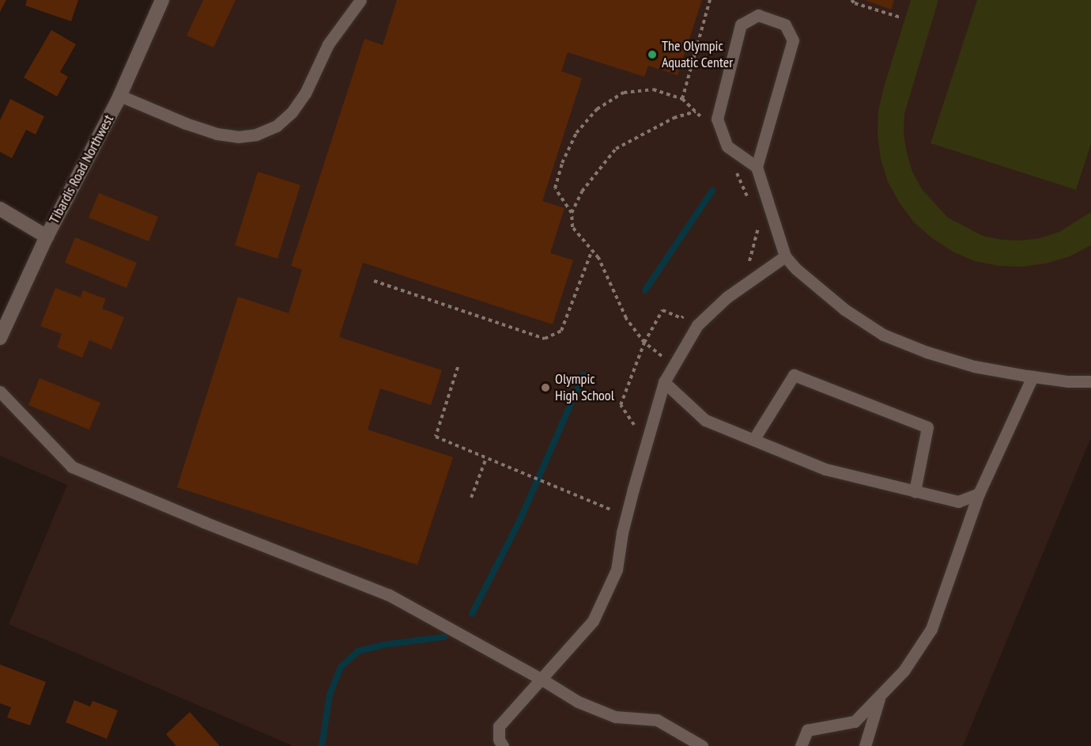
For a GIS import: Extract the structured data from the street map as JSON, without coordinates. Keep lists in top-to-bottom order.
{
  "streets": {
    "street": ["Tibardis Road Northwest"]
  },
  "places": ["The Olympic Aquatic Center", "Olympic High School"]
}
